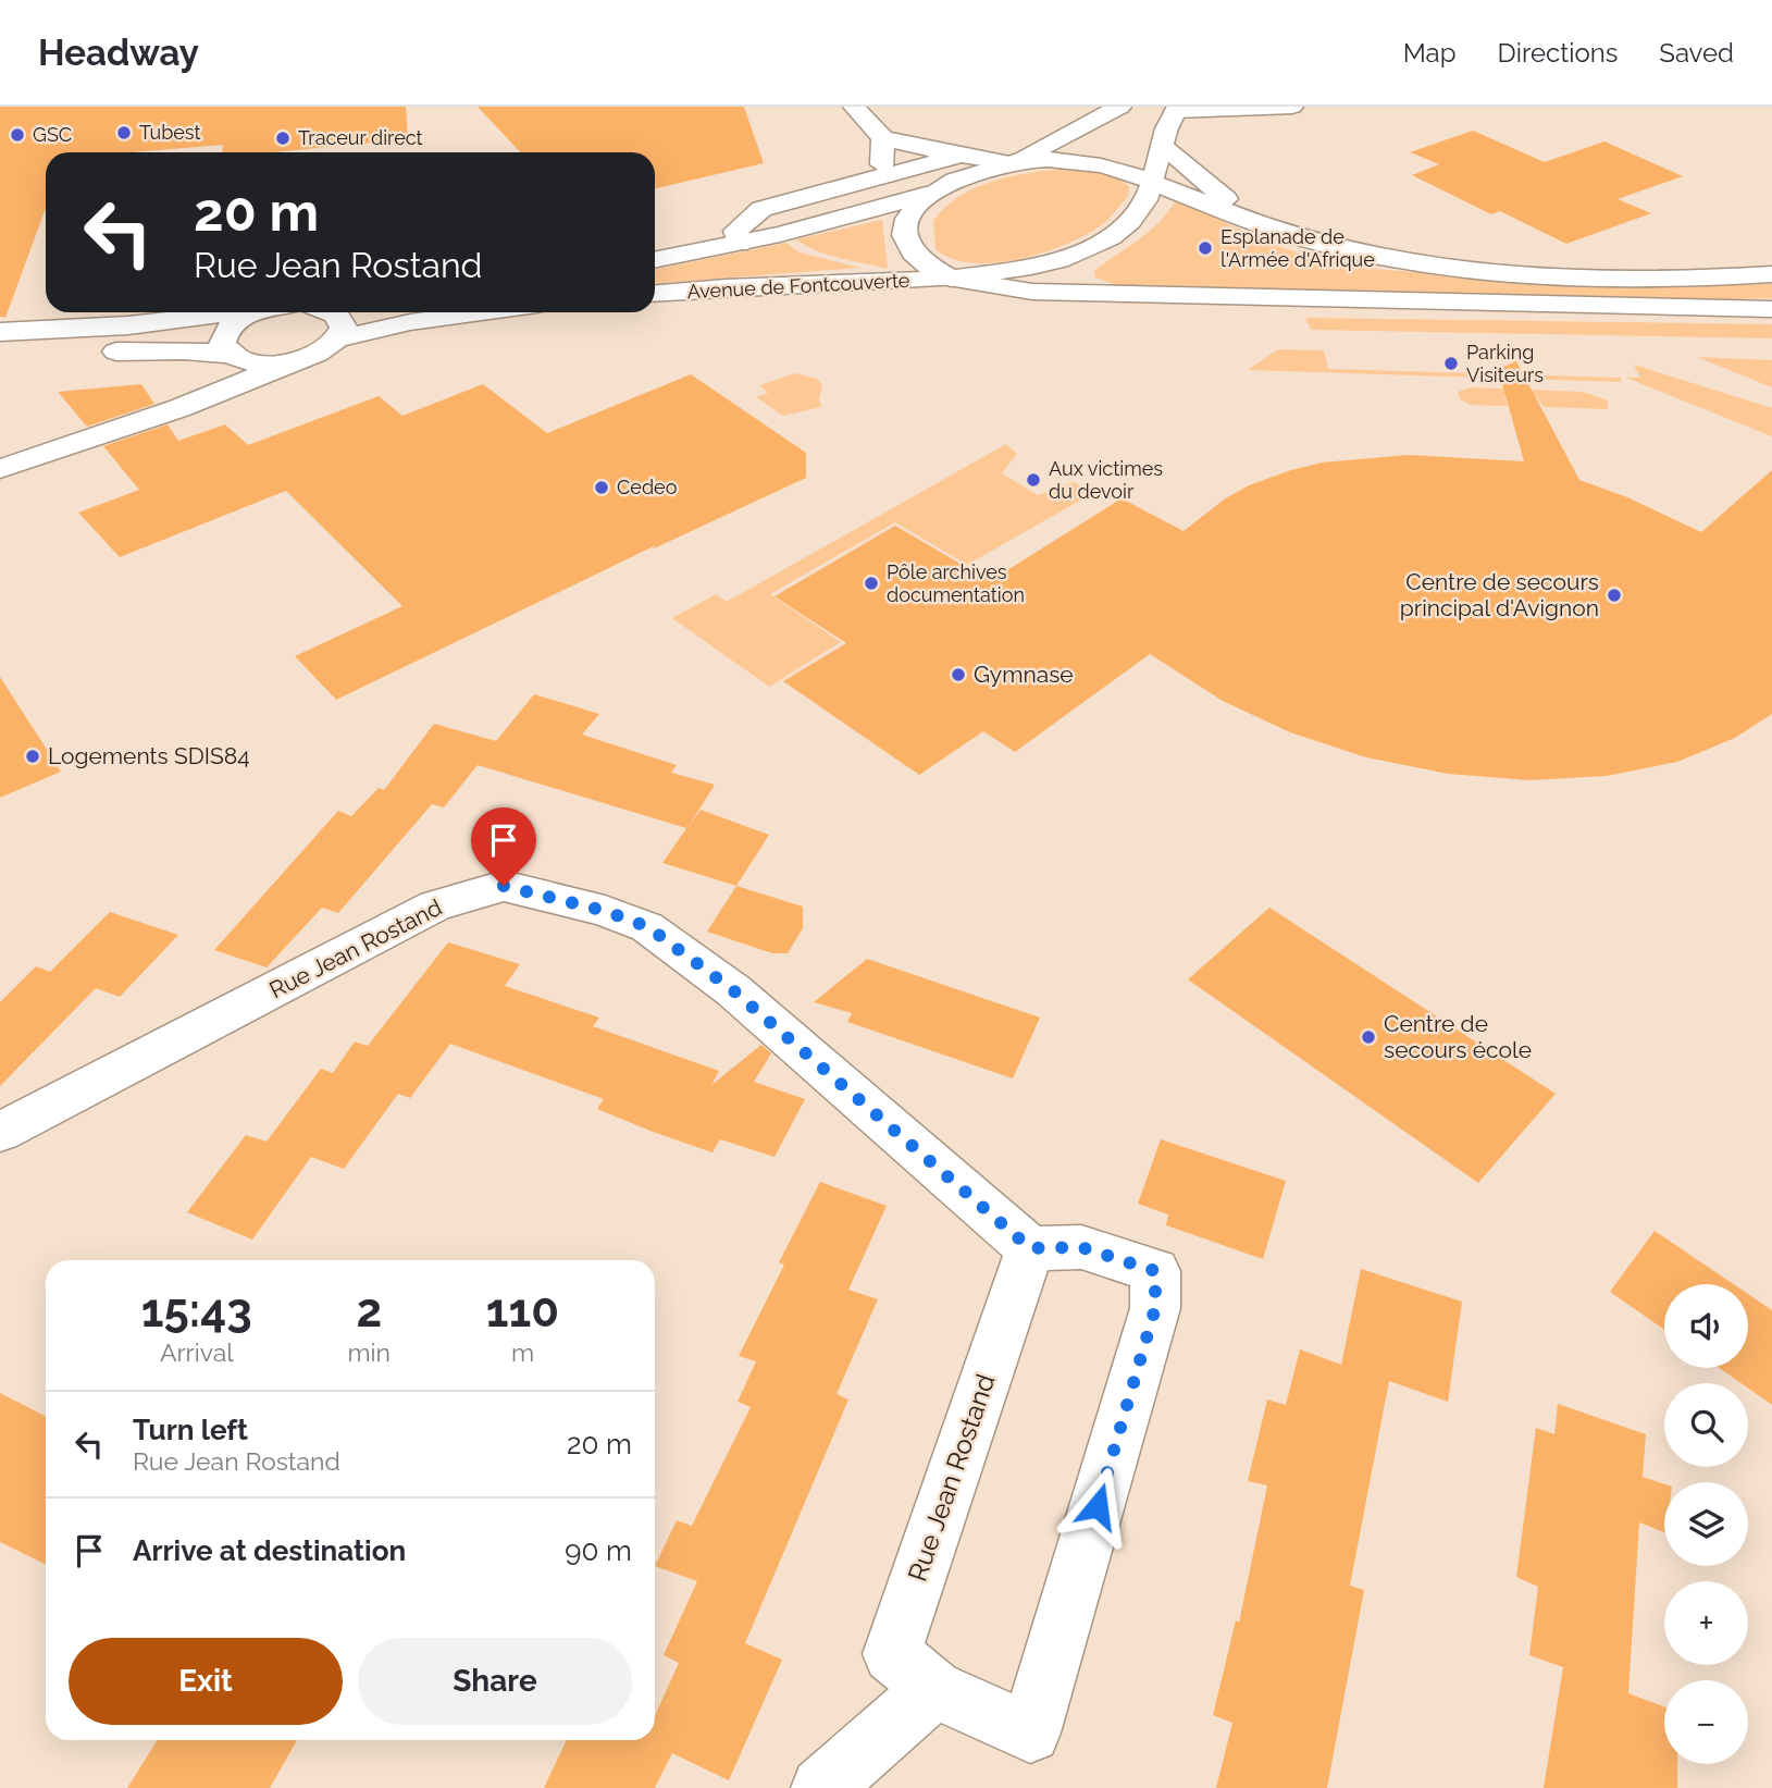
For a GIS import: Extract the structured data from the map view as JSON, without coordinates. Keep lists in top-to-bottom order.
{
  "streets": {
    "main road": ["Avenue de Fontcouverte", "Rue Jean Rostand"]
  },
  "places": [
    "Tubest",
    "GSC",
    "Traceur direct",
    "Esplanade de l'Armée d'Afrique",
    "Parking Visiteurs",
    "Aux victimes du devoir",
    "Cedeo",
    "Pôle archives documentation",
    "Centre de secours principal d'Avignon",
    "Gymnase",
    "Logements SDIS84",
    "Centre de secours école"
  ],
  "page": {
    "header": "Headway",
    "nav": ["Map", "Directions", "Saved"],
    "turn": ["20 m", "Rue Jean Rostand"],
    "eta": [
      "15:43",
      "Arrival",
      "2",
      "min",
      "110",
      "m"
    ],
    "map_buttons": ["+", "−"],
    "list": [
      {
        "name": "Turn left",
        "note": "Rue Jean Rostand",
        "value": "20 m"
      },
      {
        "name": "Arrive at destination",
        "value": "90 m"
      }
    ],
    "buttons": ["Exit", "Share"]
  }
}
